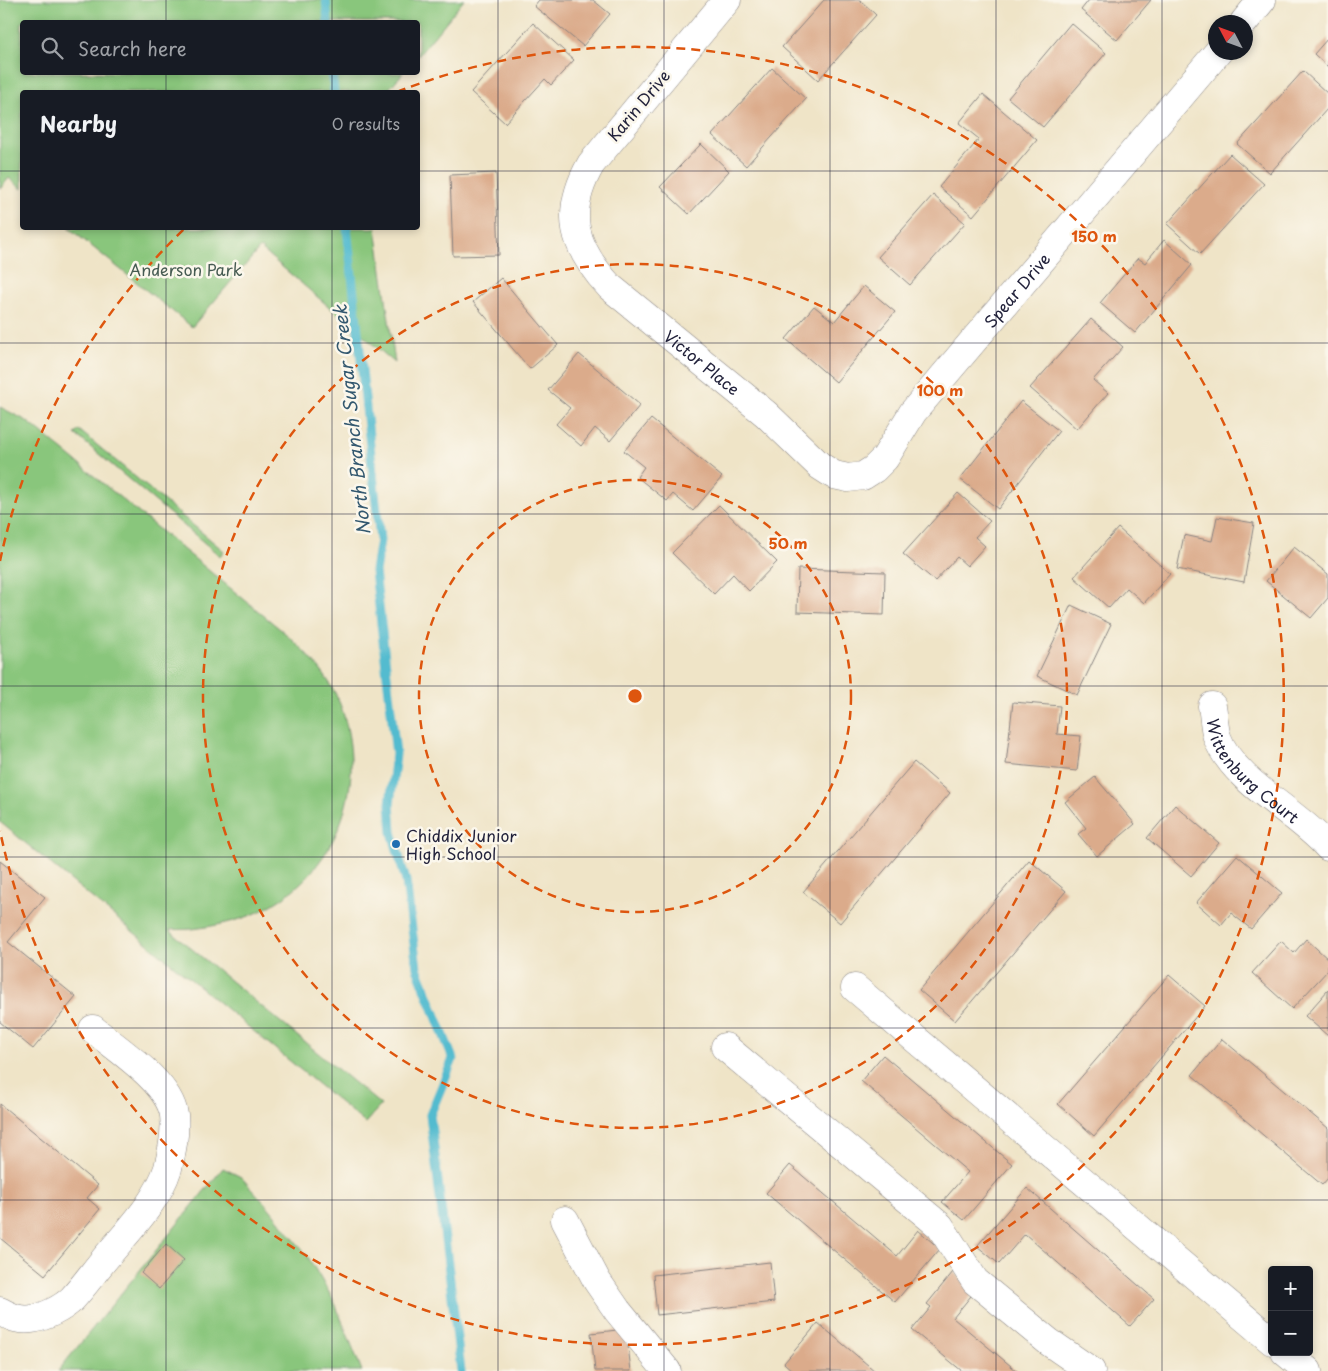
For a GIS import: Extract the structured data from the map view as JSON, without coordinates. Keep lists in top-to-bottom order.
{
  "streets": {
    "street": [
      "Karin Drive",
      "Spear Drive",
      "Victor Place",
      "Wittenburg Court"
    ]
  },
  "crossings": [
    ["Karin Drive", "Victor Place"],
    ["Spear Drive", "Victor Place"]
  ],
  "water": ["North Branch Sugar Creek"],
  "parks": ["Anderson Park"],
  "places": ["Chiddix Junior High School"],
  "north": "top left",
  "page": {
    "search": "Search here",
    "heading": ["Nearby", "0 results"],
    "map_buttons": ["+", "−"]
  },
  "rings": ["150 m", "100 m", "50 m"]
}
